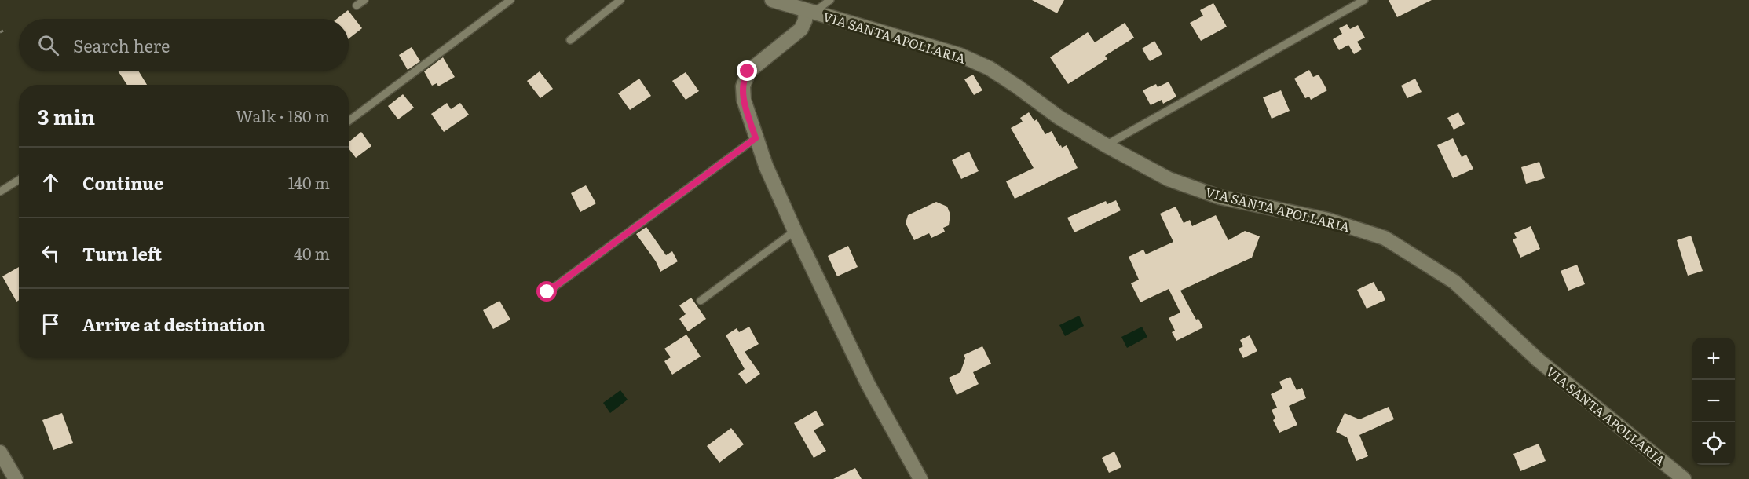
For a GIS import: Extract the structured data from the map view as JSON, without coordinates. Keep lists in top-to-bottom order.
{
  "streets": {
    "street": ["VIA SANTA APOLLARIA"]
  },
  "page": {
    "search": "Search here",
    "heading": ["3 min", "Walk · 180 m"],
    "list": [
      ["Continue", "140 m"],
      ["Turn left", "40 m"],
      "Arrive at destination"
    ],
    "map_buttons": ["+", "−"]
  }
}
